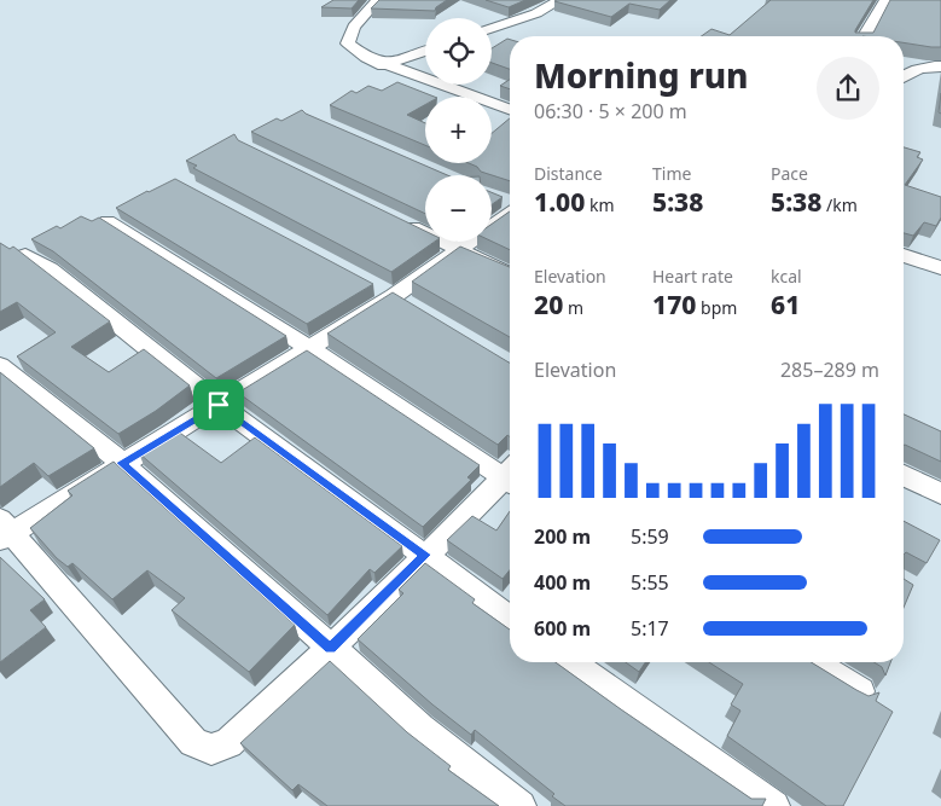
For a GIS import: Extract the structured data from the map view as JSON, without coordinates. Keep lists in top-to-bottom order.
{
  "page": {
    "map_buttons": ["+", "−"],
    "heading": ["Morning run", "06:30 · 5 × 200 m"],
    "stats": [
      ["Distance", "1.00 km"],
      ["Time", "5:38"],
      ["Pace", "5:38 /km"],
      ["Elevation", "20 m"],
      ["Heart rate", "170 bpm"],
      ["kcal", "61"]
    ],
    "chart": ["Elevation", "285–289 m"],
    "list": [
      {
        "name": "200 m",
        "note": "5:59"
      },
      {
        "name": "400 m",
        "note": "5:55"
      },
      {
        "name": "600 m",
        "note": "5:17"
      }
    ]
  }
}
